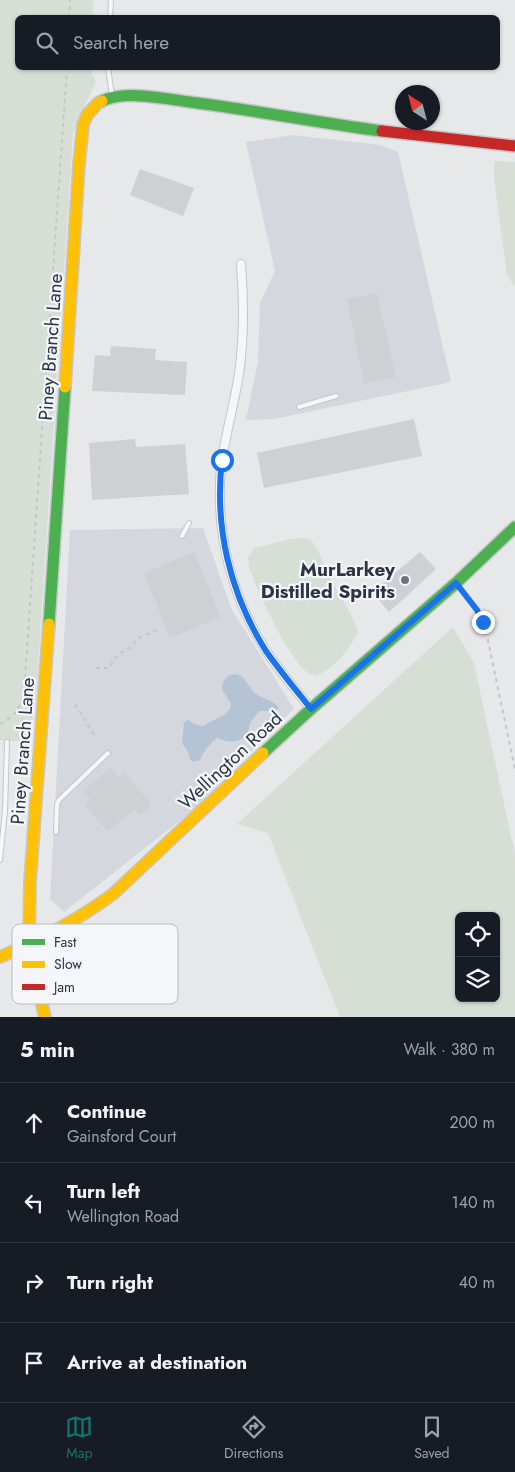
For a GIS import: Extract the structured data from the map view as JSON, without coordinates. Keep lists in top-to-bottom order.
{
  "streets": {
    "street": ["Piney Branch Lane", "Wellington Road"]
  },
  "places": ["MurLarkey Distilled Spirits"],
  "legend": ["Fast", "Slow", "Jam"],
  "north": "top left",
  "page": {
    "search": "Search here",
    "heading": ["5 min", "Walk · 380 m"],
    "list": [
      ["Continue", "Gainsford Court", "200 m"],
      ["Turn left", "Wellington Road", "140 m"],
      ["Turn right", "40 m"],
      "Arrive at destination"
    ],
    "nav": ["Map", "Directions", "Saved"]
  }
}
